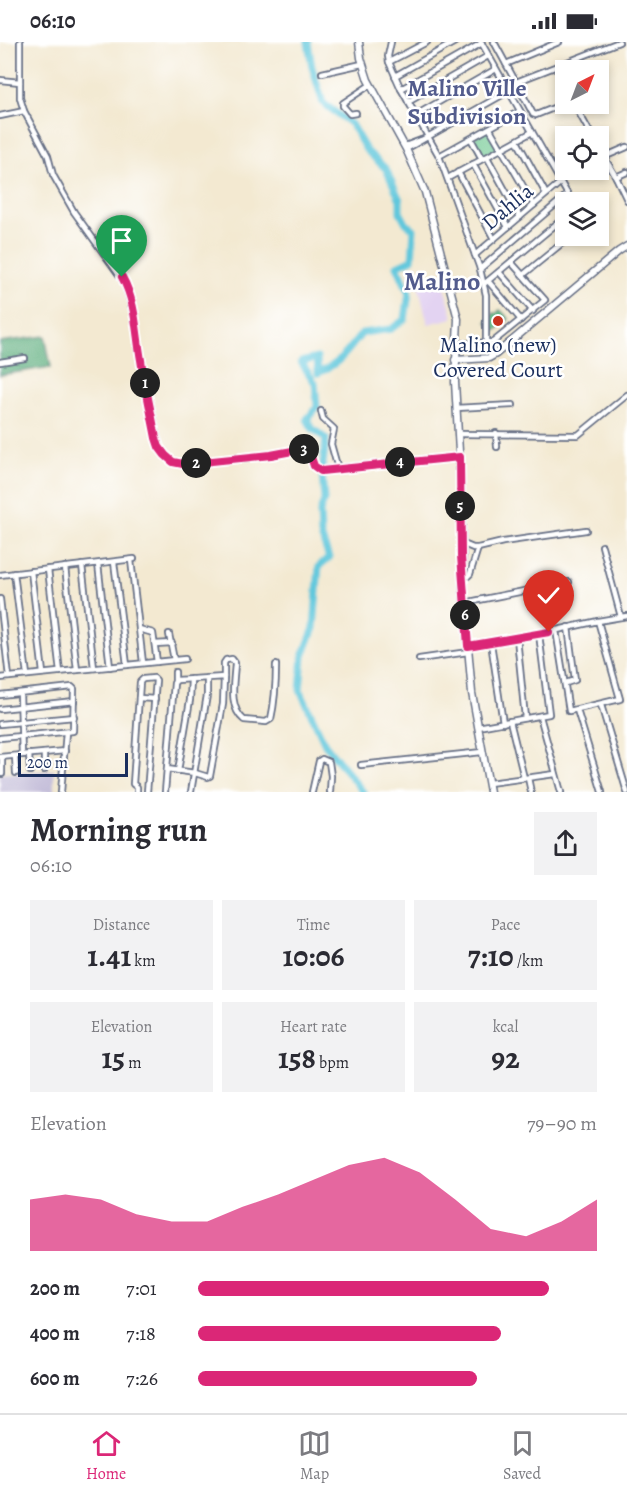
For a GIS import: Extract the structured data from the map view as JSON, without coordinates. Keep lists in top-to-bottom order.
{
  "streets": {
    "street": ["Dahlia"]
  },
  "districts": ["Malino Ville Subdivision", "Malino"],
  "places": ["Malino (new) Covered Court"],
  "scale_bar": "200 m",
  "north": "top right",
  "page": {
    "status": "06:10",
    "pins": [
      "1",
      "3",
      "4",
      "2",
      "5",
      "6"
    ],
    "scale": "200 m",
    "heading": ["Morning run", "06:10"],
    "stats": [
      ["Distance", "1.41 km"],
      ["Time", "10:06"],
      ["Pace", "7:10 /km"],
      ["Elevation", "15 m"],
      ["Heart rate", "158 bpm"],
      ["kcal", "92"]
    ],
    "chart": ["Elevation", "79–90 m"],
    "list": [
      {
        "name": "200 m",
        "note": "7:01"
      },
      {
        "name": "400 m",
        "note": "7:18"
      },
      {
        "name": "600 m",
        "note": "7:26"
      }
    ],
    "tabs": ["Home", "Map", "Saved"]
  }
}
